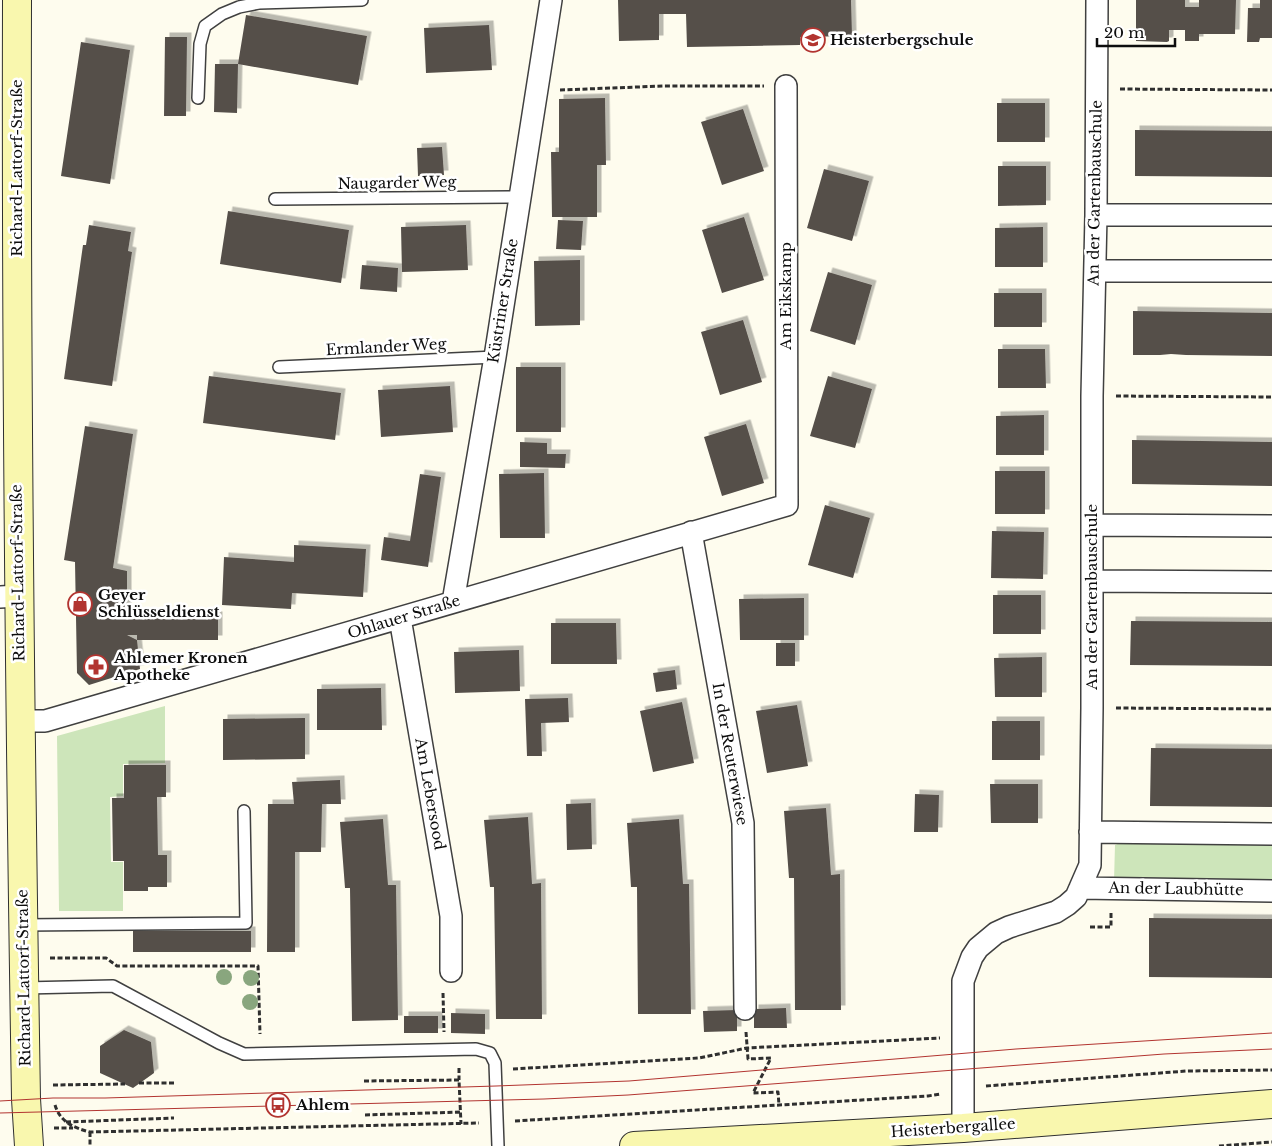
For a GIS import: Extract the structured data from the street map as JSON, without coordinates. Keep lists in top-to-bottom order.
{
  "streets": {
    "street": [
      "Richard-Lattorf-Straße",
      "An der Gartenbauschule",
      "Am Eikskamp",
      "Küstriner Straße",
      "Ohlauer Straße",
      "In der Reuterwiese",
      "Am Lebersood",
      "An der Laubhütte",
      "Heisterbergallee"
    ],
    "lane": ["Naugarder Weg", "Ermlander Weg"]
  },
  "crossings": [
    ["Richard-Lattorf-Straße", "Ohlauer Straße"],
    ["Naugarder Weg", "Küstriner Straße"],
    ["An der Gartenbauschule", "An der Laubhütte"],
    ["An der Gartenbauschule", "Heisterbergallee"],
    ["Am Eikskamp", "Ohlauer Straße"],
    ["Küstriner Straße", "Ermlander Weg"],
    ["Küstriner Straße", "Ohlauer Straße"],
    ["Ohlauer Straße", "In der Reuterwiese"],
    ["Ohlauer Straße", "Am Lebersood"]
  ],
  "places": {
    "school or university": ["Heisterbergschule"],
    "shop": ["Geyer Schlüsseldienst"],
    "pharmacy": ["Ahlemer Kronen Apotheke"],
    "bus stop": ["Ahlem"]
  },
  "scale_bar": "20 m"
}
